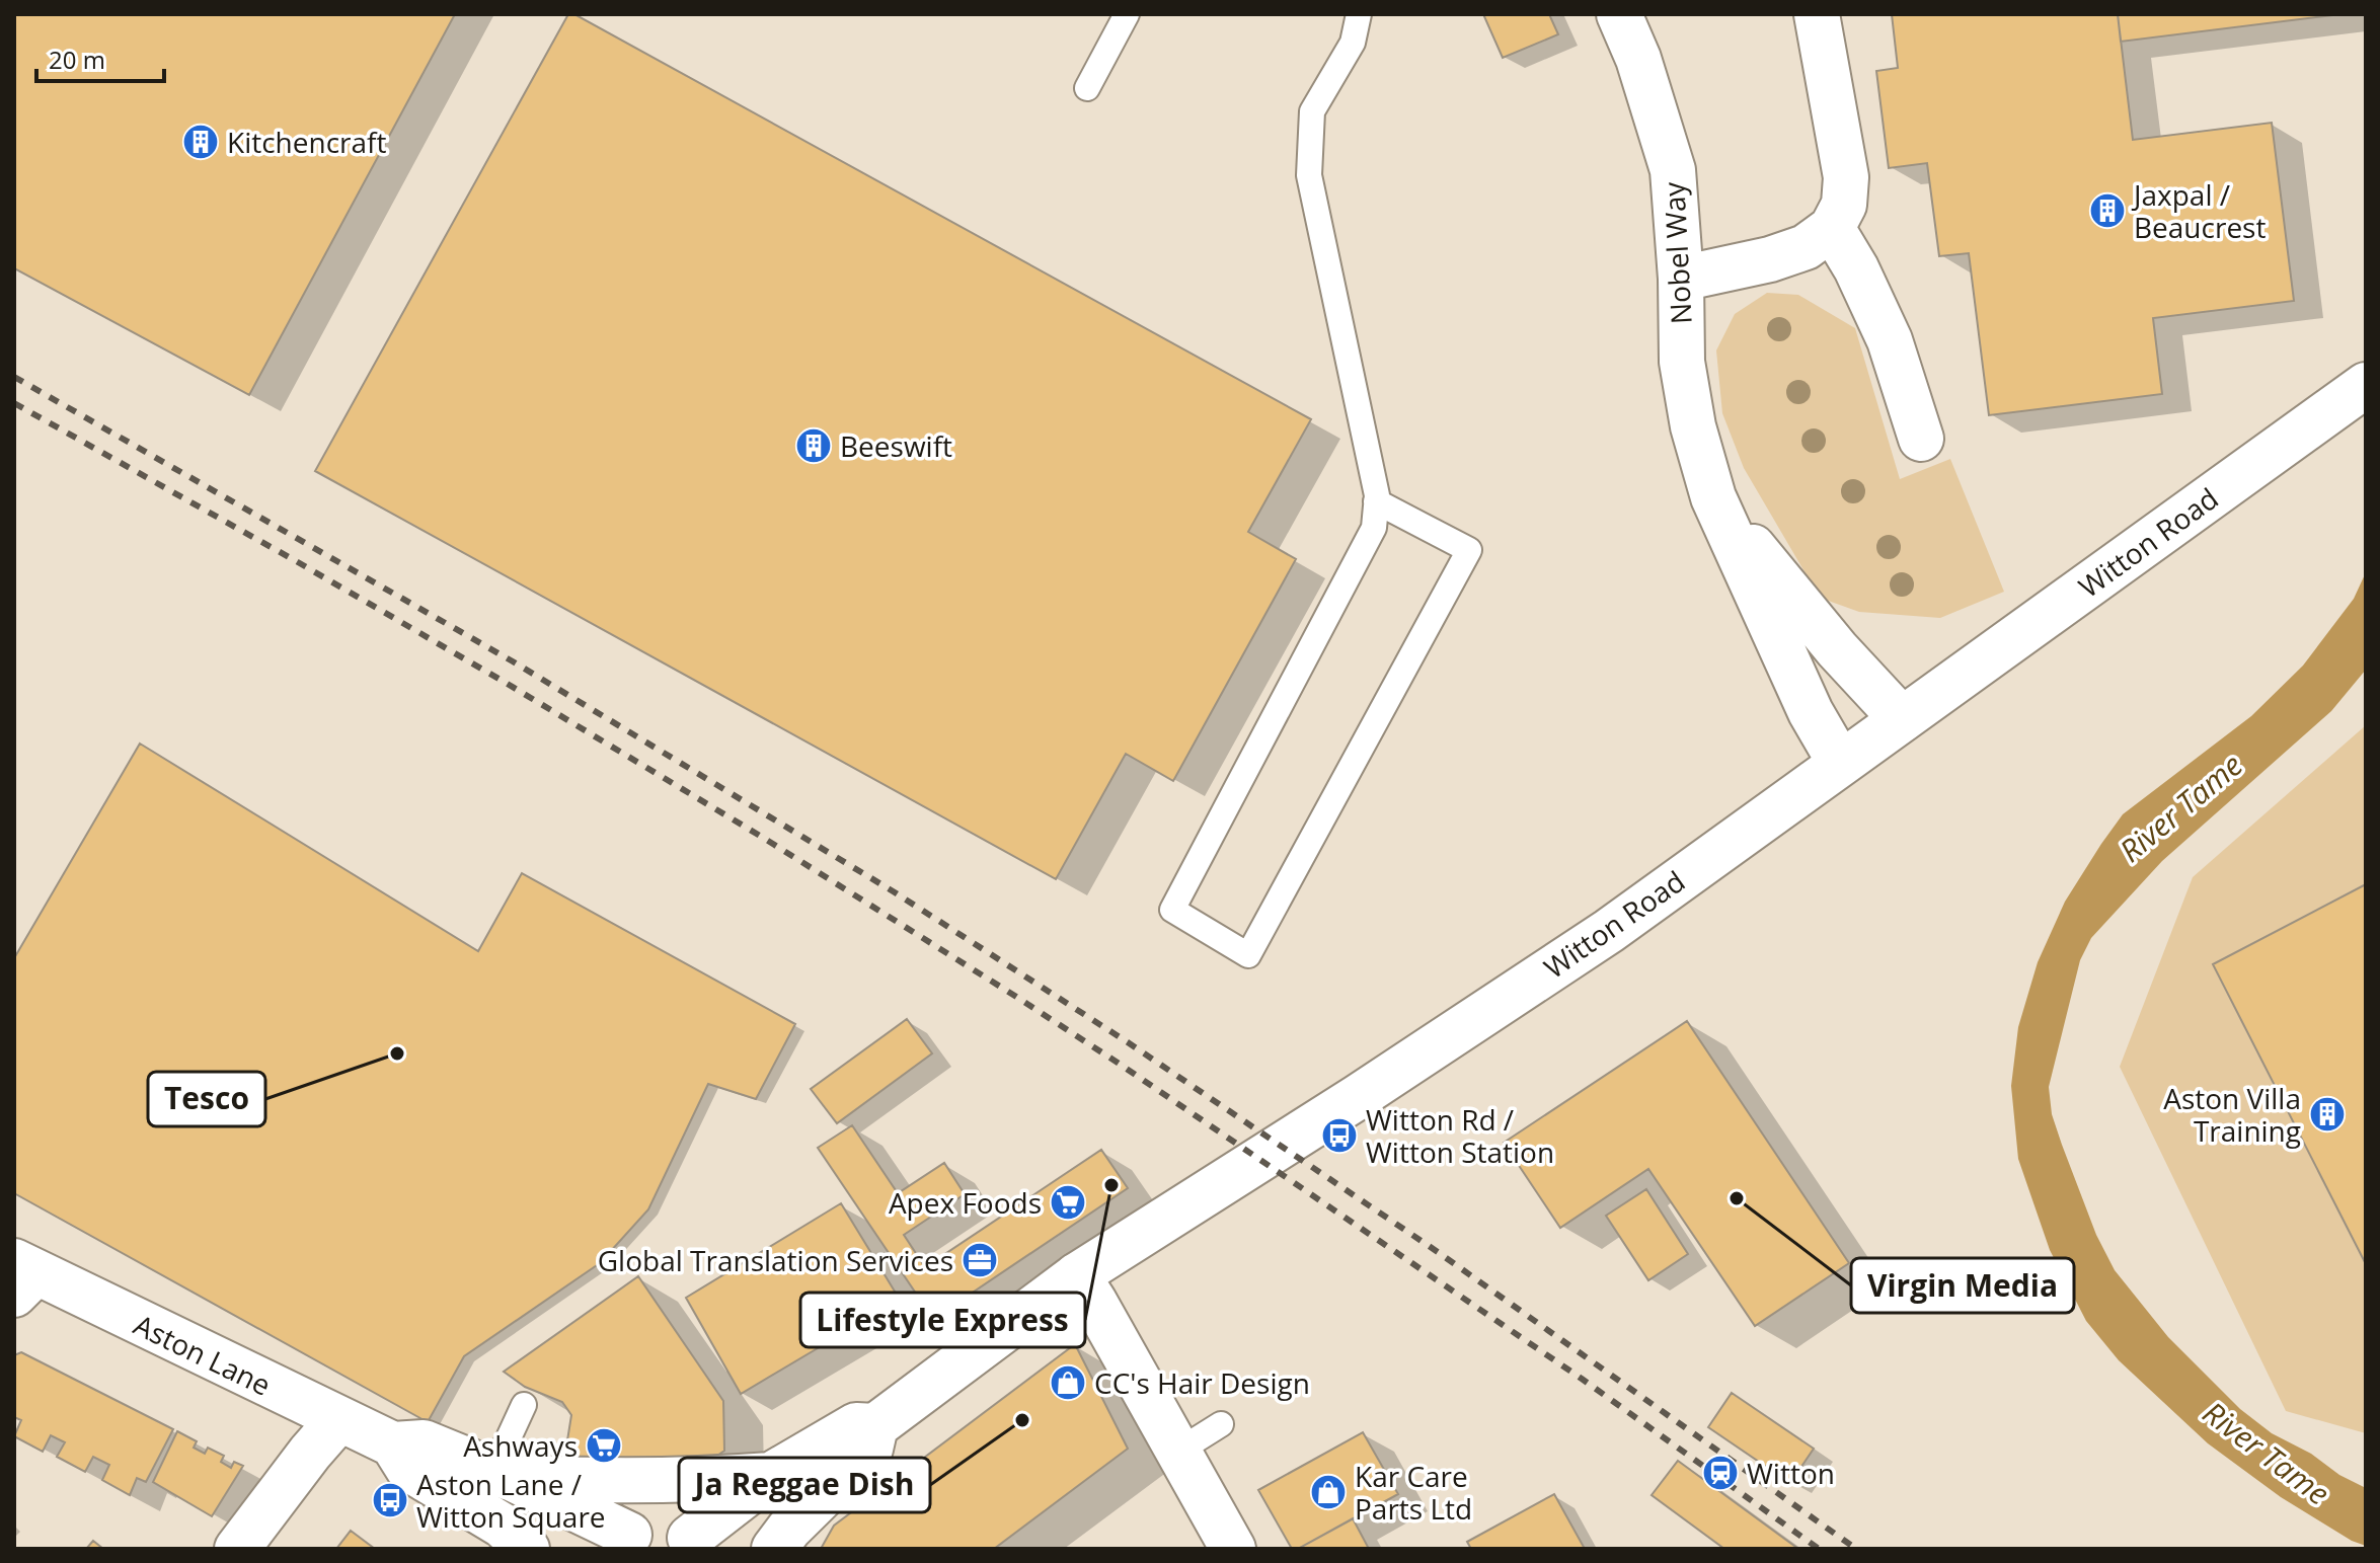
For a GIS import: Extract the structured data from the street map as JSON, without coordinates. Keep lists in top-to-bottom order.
{
  "streets": {
    "main road": ["Nobel Way", "Witton Road", "Aston Lane"]
  },
  "crossings": [
    ["Nobel Way", "Witton Road"]
  ],
  "water": ["River Tame"],
  "places": {
    "building": [
      "Kitchencraft",
      "Jaxpal / Beaucrest",
      "Beeswift",
      "Aston Villa Training"
    ],
    "other": [
      "Tesco",
      "Lifestyle Express",
      "Virgin Media",
      "Ja Reggae Dish"
    ],
    "bus stop": ["Witton Rd / Witton Station", "Aston Lane / Witton Square"],
    "supermarket": ["Apex Foods", "Ashways"],
    "office": ["Global Translation Services"],
    "shop": ["CC's Hair Design", "Kar Care Parts Ltd"],
    "station": ["Witton"]
  },
  "scale_bar": "20 m"
}
